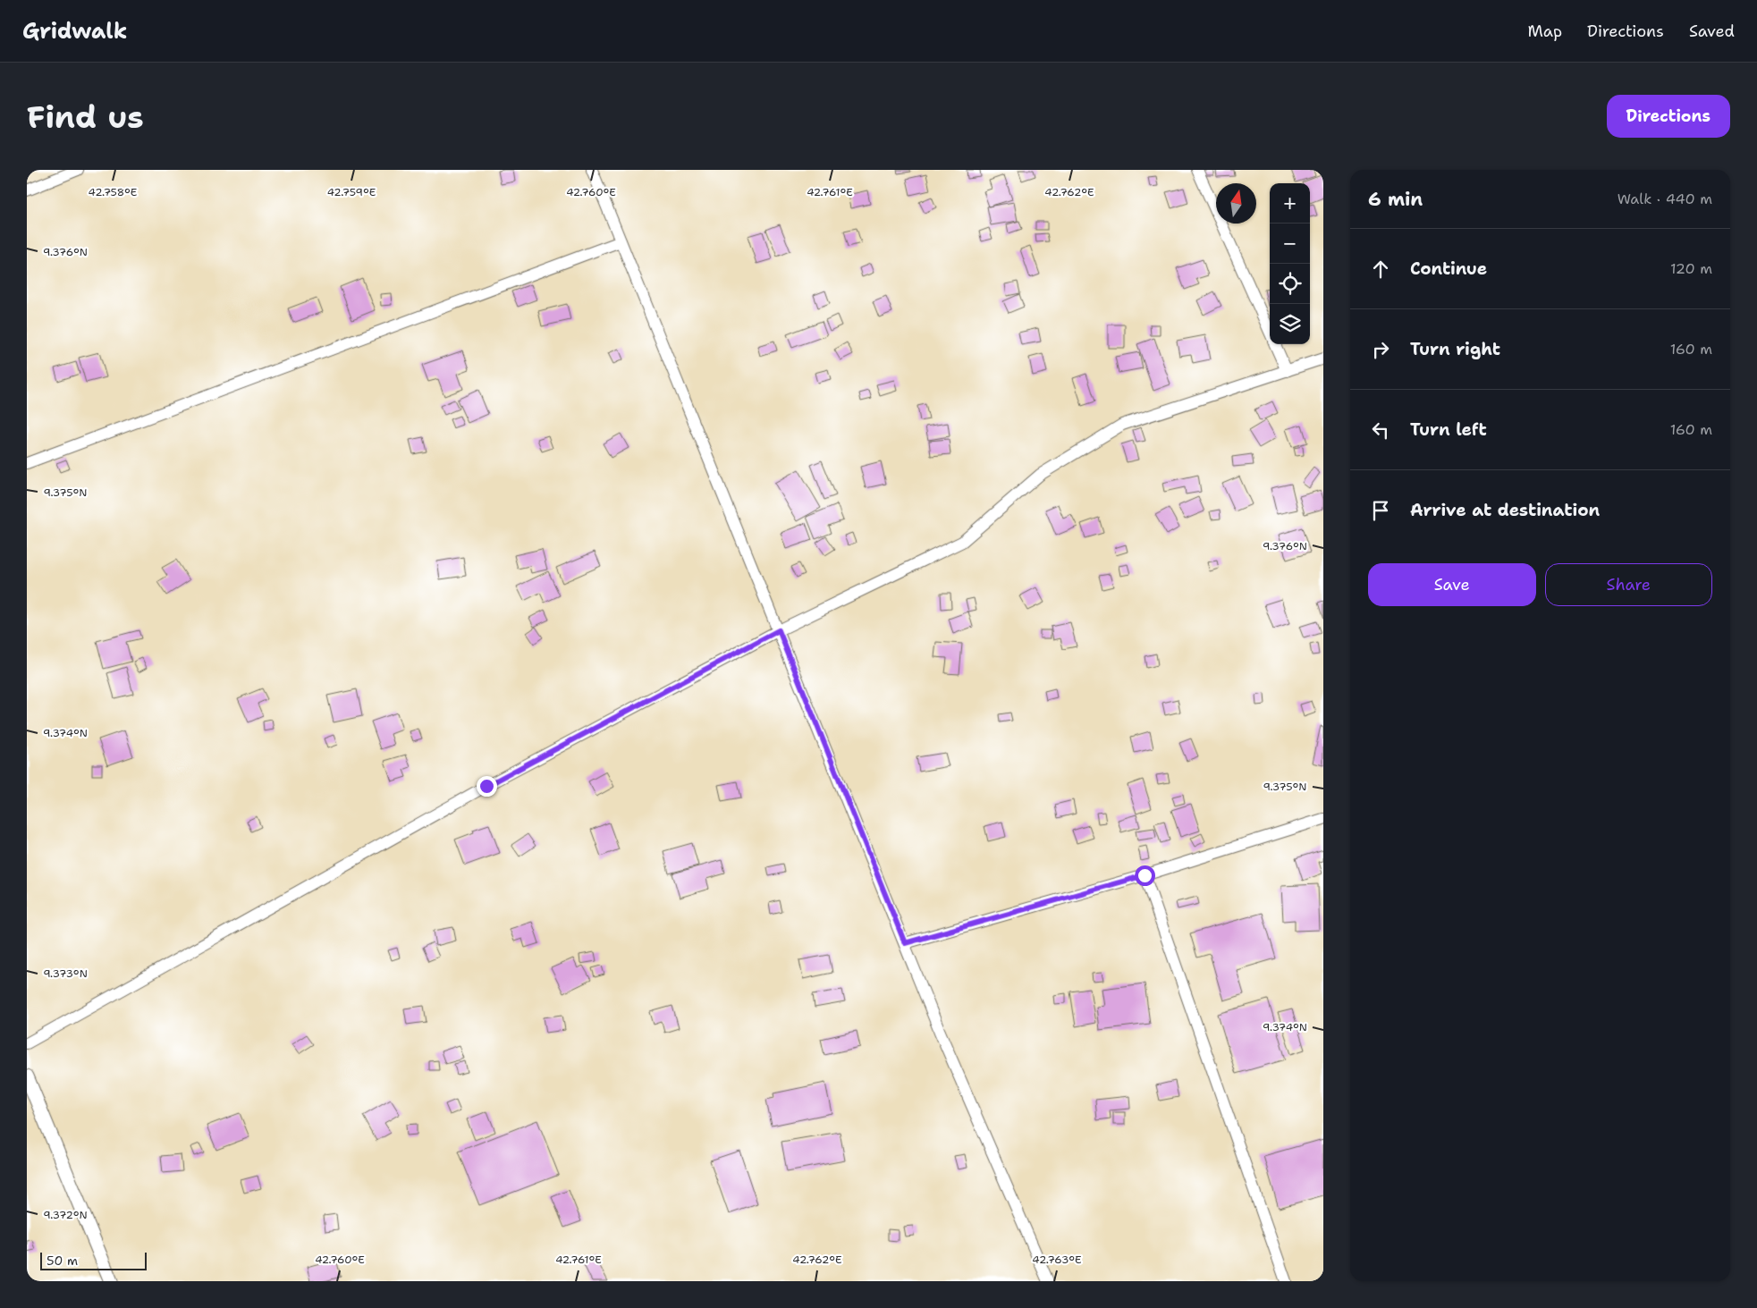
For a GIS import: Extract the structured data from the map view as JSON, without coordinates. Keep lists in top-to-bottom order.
{
  "scale_bar": "50 m",
  "north": "top",
  "page": {
    "header": "Gridwalk",
    "nav": ["Map", "Directions", "Saved"],
    "buttons": [
      "Directions",
      ["Save", "Share"]
    ],
    "title": "Find us",
    "heading": ["6 min", "Walk · 440 m"],
    "map_buttons": ["+", "−"],
    "list": [
      ["Continue", "120 m"],
      ["Turn right", "160 m"],
      ["Turn left", "160 m"],
      "Arrive at destination"
    ],
    "scale": "50 m"
  },
  "coordinates": [
    "42.758°E",
    "42.759°E",
    "42.760°E",
    "42.761°E",
    "42.762°E",
    "9.376°N",
    "9.375°N",
    "9.374°N",
    "9.373°N",
    "9.372°N",
    "42.763°E"
  ]
}
